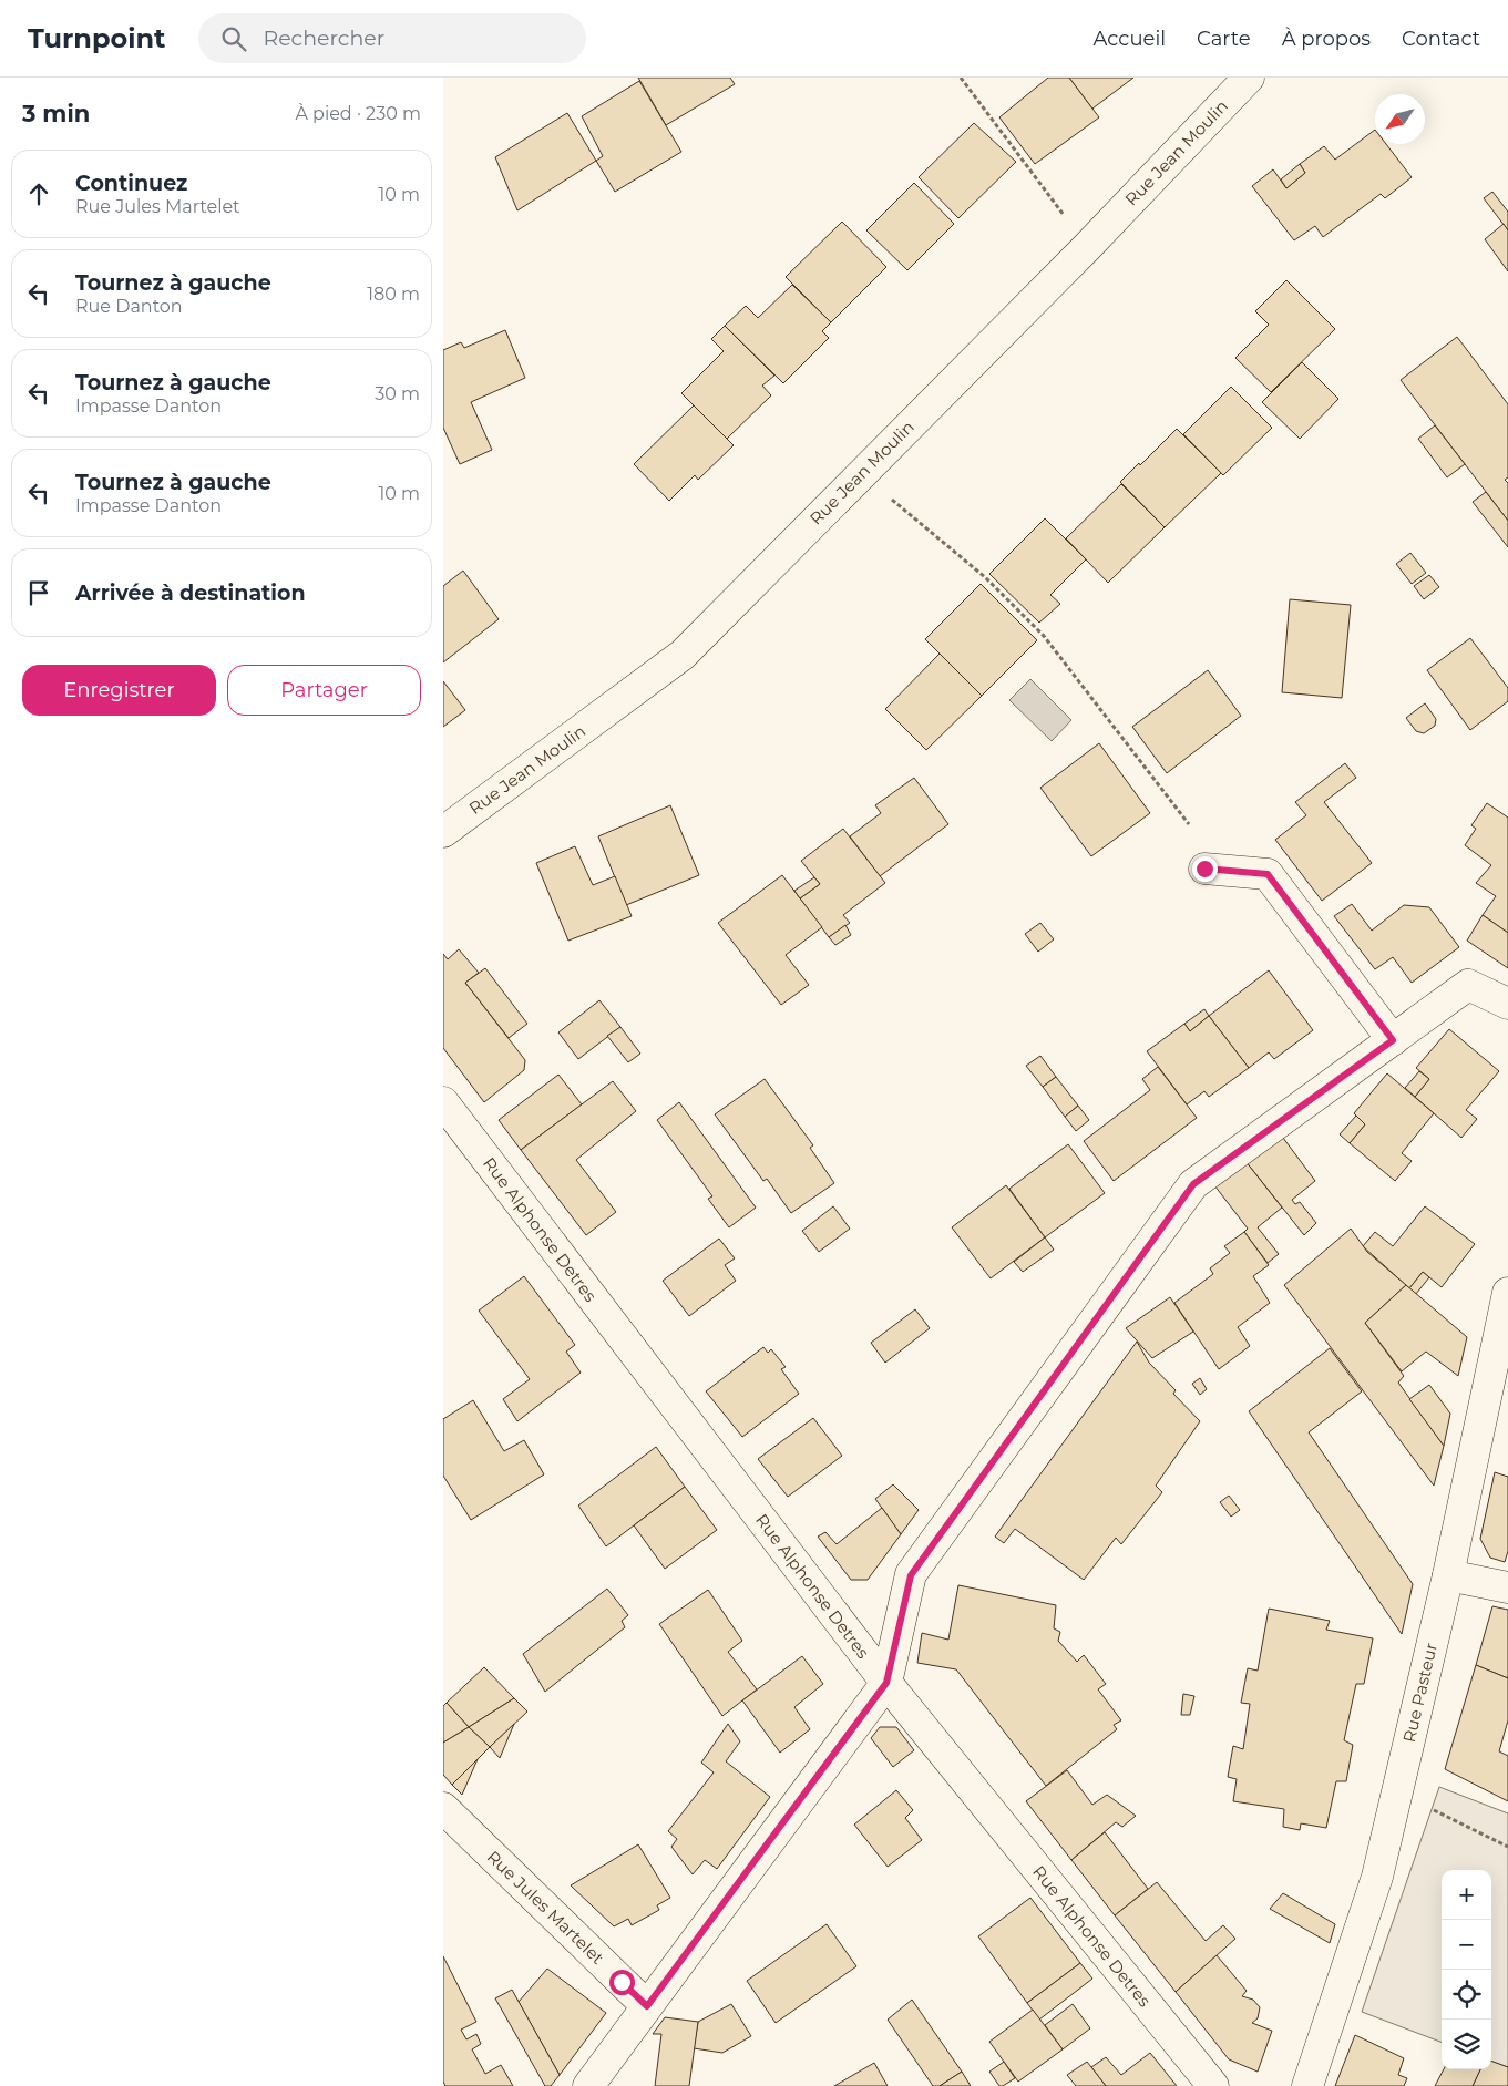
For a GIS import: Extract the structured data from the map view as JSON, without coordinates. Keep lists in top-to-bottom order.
{
  "streets": {
    "street": [
      "Rue Jean Moulin",
      "Rue Alphonse Detres",
      "Rue Pasteur",
      "Rue Jules Martelet"
    ]
  },
  "north": "bottom left",
  "page": {
    "header": "Turnpoint",
    "search": "Rechercher",
    "nav": [
      "Accueil",
      "Carte",
      "À propos",
      "Contact"
    ],
    "heading": ["3 min", "À pied · 230 m"],
    "list": [
      ["Continuez", "Rue Jules Martelet", "10 m"],
      ["Tournez à gauche", "Rue Danton", "180 m"],
      ["Tournez à gauche", "Impasse Danton", "30 m"],
      ["Tournez à gauche", "Impasse Danton", "10 m"],
      "Arrivée à destination"
    ],
    "buttons": ["Enregistrer", "Partager"],
    "map_buttons": ["+", "−"]
  }
}
